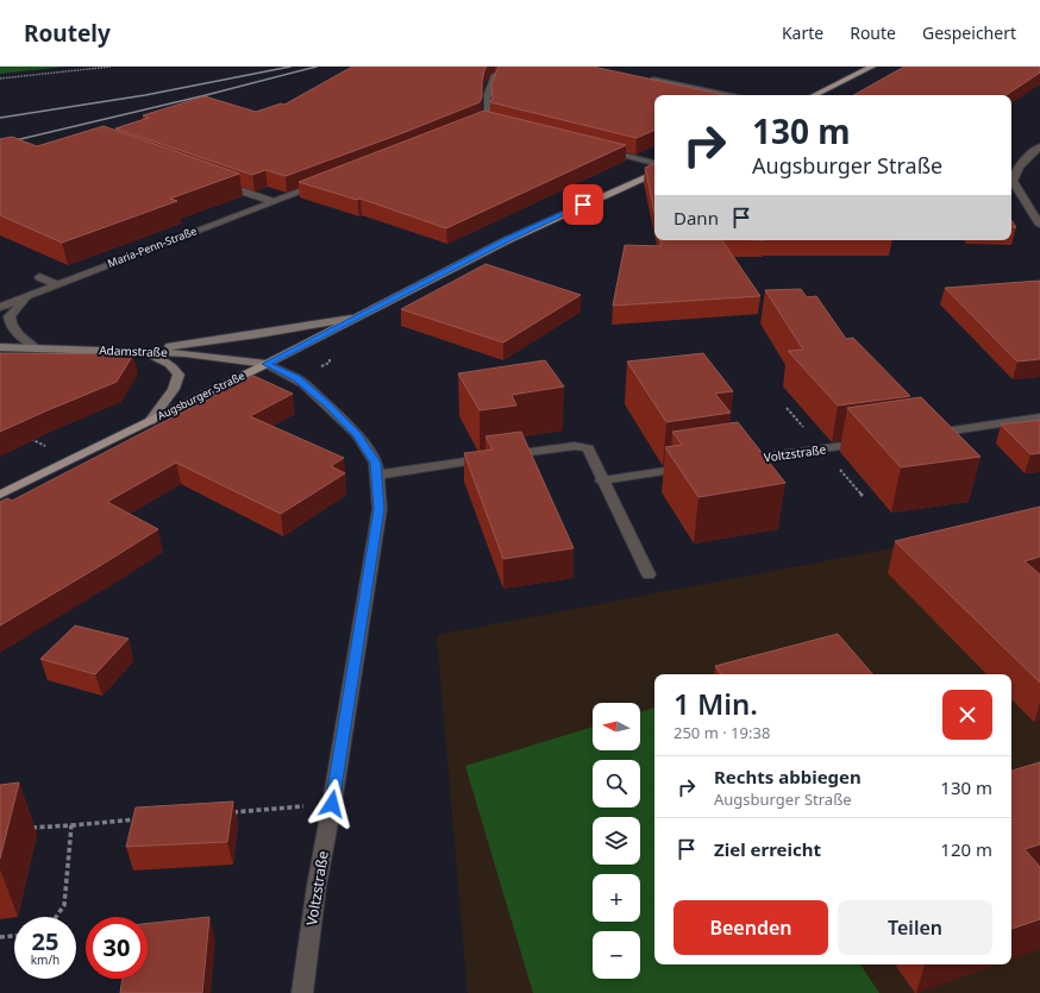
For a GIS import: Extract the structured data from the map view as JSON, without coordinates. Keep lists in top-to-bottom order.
{
  "streets": {
    "main road": ["Adamstraße", "Augsburger Straße"],
    "street": ["Maria-Penn-Straße", "Voltzstraße"]
  },
  "crossings": [
    ["Maria-Penn-Straße", "Adamstraße"],
    ["Adamstraße", "Augsburger Straße"],
    ["Adamstraße", "Voltzstraße"],
    ["Augsburger Straße", "Voltzstraße"]
  ],
  "north": "left",
  "page": {
    "header": "Routely",
    "nav": ["Karte", "Route", "Gespeichert"],
    "turn": ["130 m", "Augsburger Straße"],
    "then": "Dann",
    "heading": ["1 Min.", "250 m · 19:38"],
    "map_buttons": ["+", "−"],
    "list": [
      {
        "name": "Rechts abbiegen",
        "note": "Augsburger Straße",
        "value": "130 m"
      },
      {
        "name": "Ziel erreicht",
        "value": "120 m"
      }
    ],
    "buttons": ["Beenden", "Teilen"],
    "speed": "25 km/h",
    "limit": "30"
  }
}
